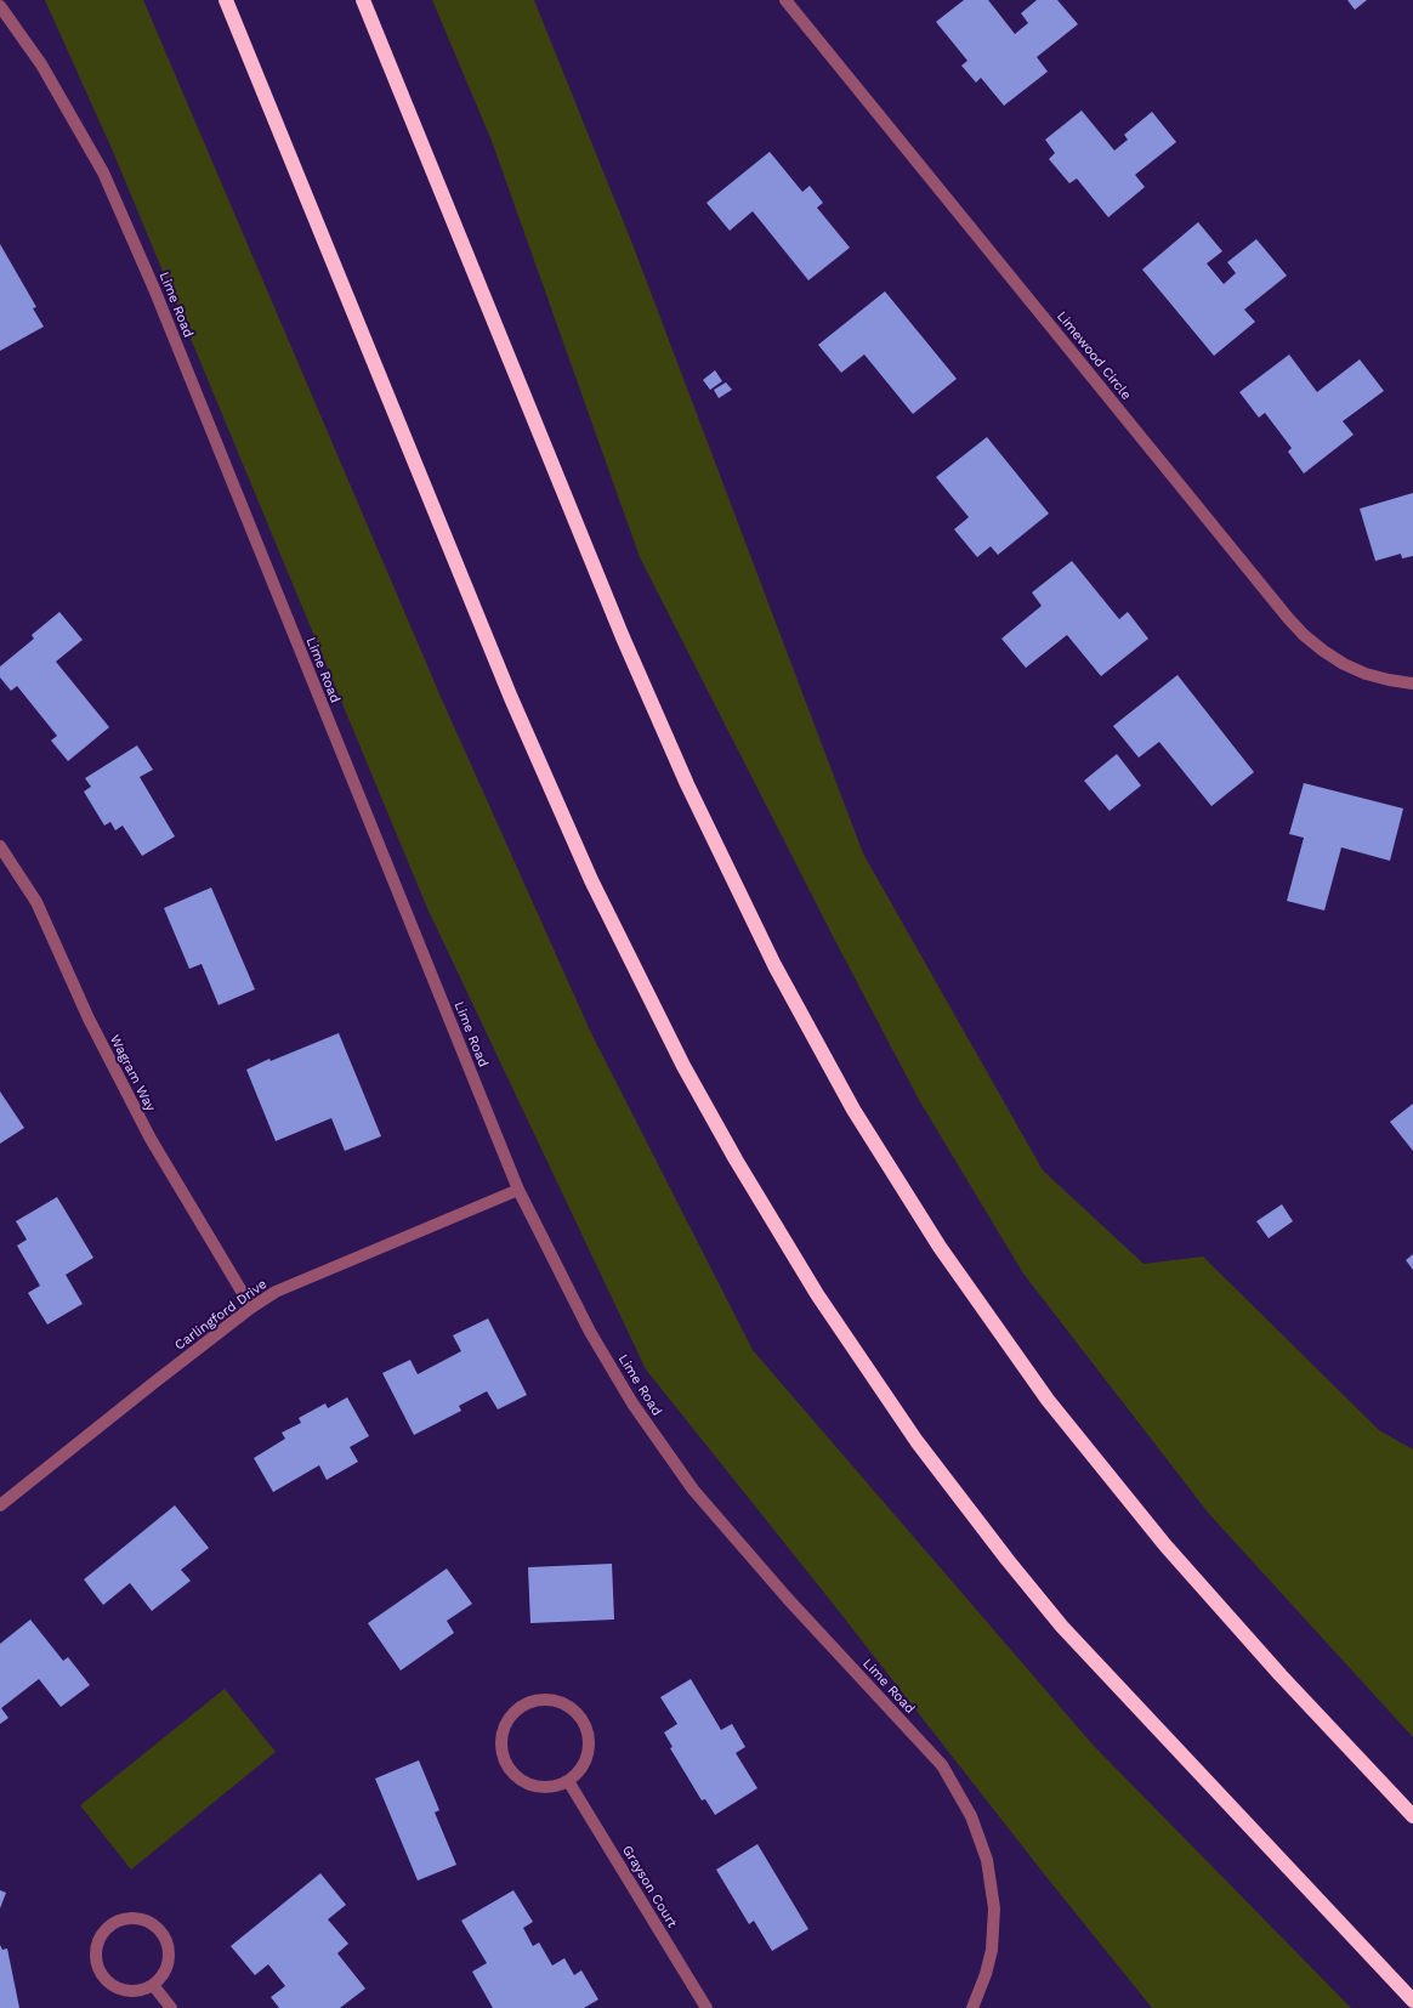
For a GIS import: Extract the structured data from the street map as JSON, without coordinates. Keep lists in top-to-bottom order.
{
  "streets": {
    "street": [
      "Lime Road",
      "Limewood Circle",
      "Wagram Way",
      "Carlingford Drive",
      "Grayson Court"
    ]
  },
  "crossings": [
    ["Lime Road", "Carlingford Drive"],
    ["Wagram Way", "Carlingford Drive"]
  ]
}
